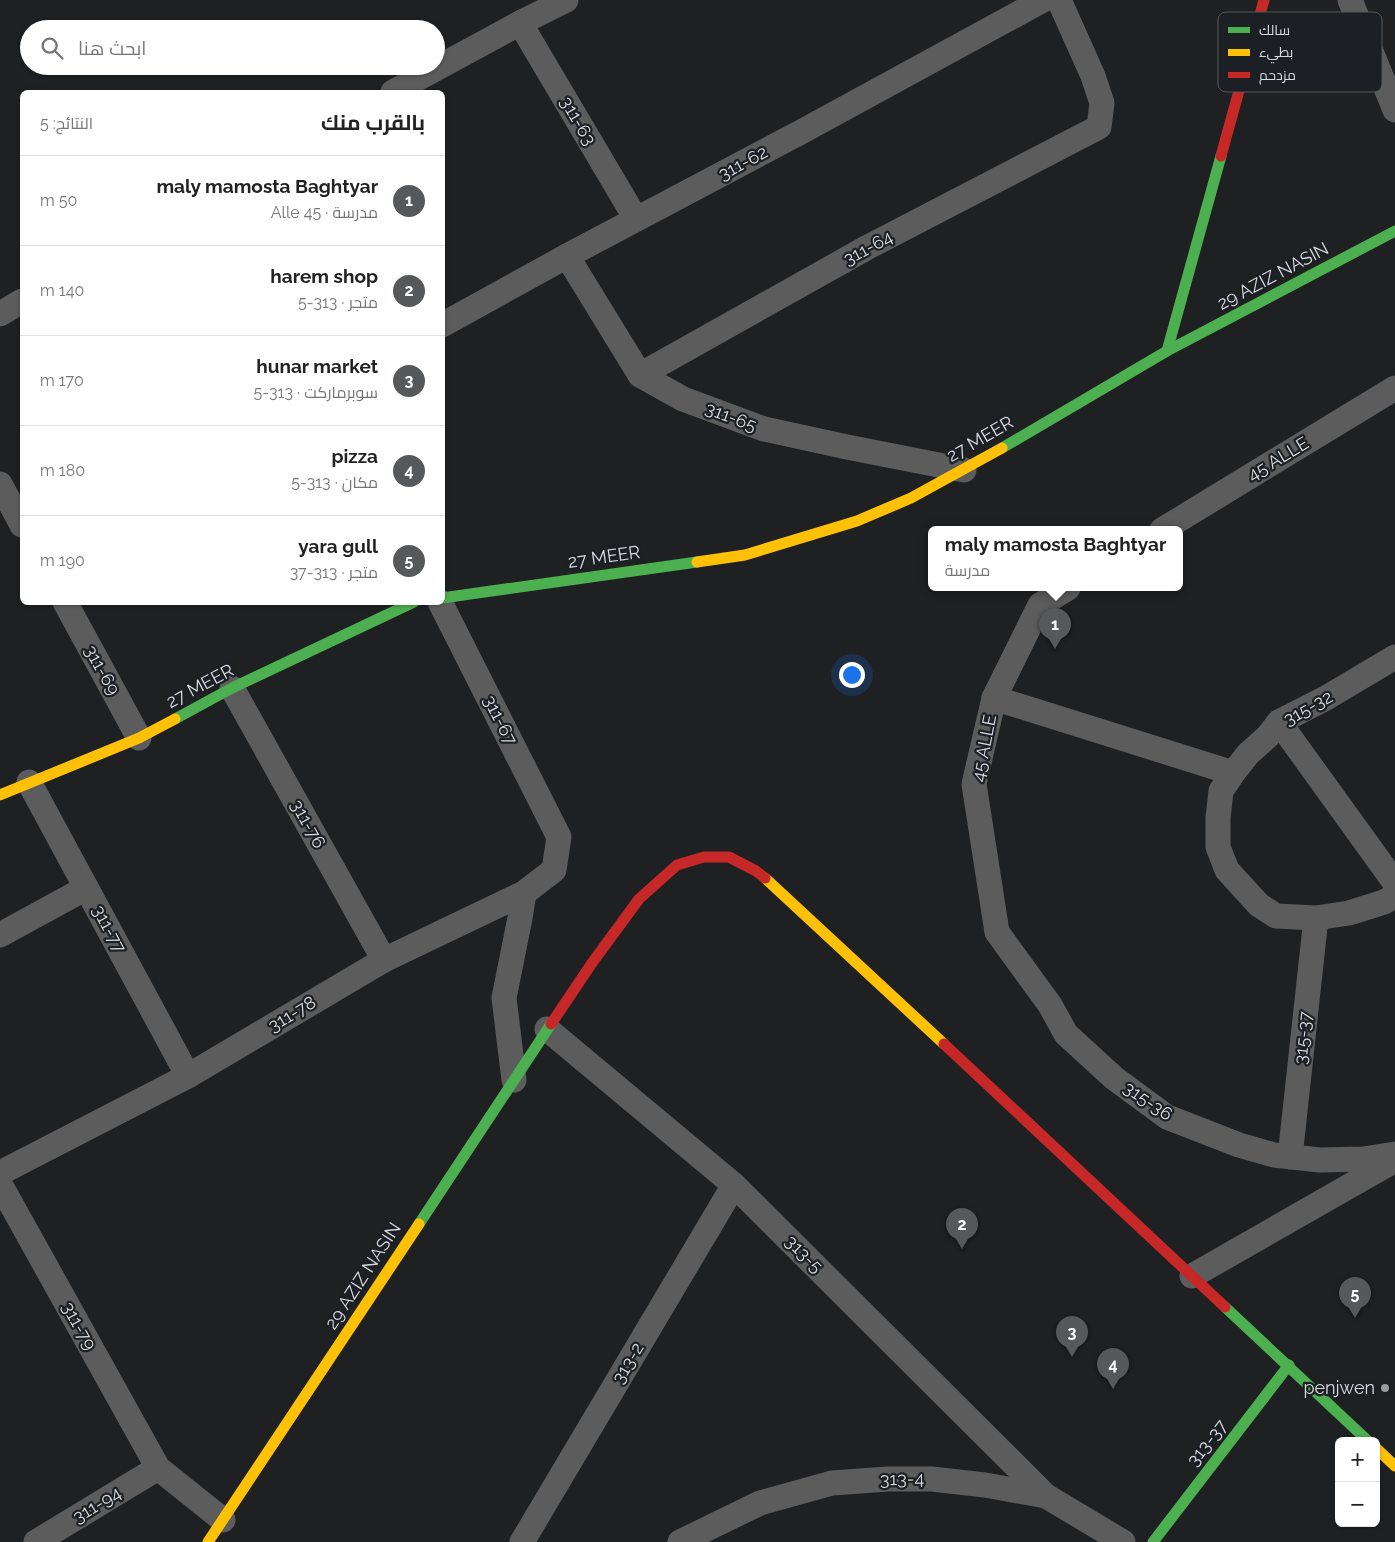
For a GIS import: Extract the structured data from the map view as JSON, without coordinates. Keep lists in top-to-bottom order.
{
  "streets": {
    "street": [
      "311-63",
      "311-62",
      "311-64",
      "29 AZIZ NASIN",
      "311-65",
      "27 MEER",
      "45 ALLE",
      "311-69",
      "315-32",
      "311-67",
      "311-76",
      "311-77",
      "311-78",
      "315-37",
      "315-36",
      "313-5",
      "311-79",
      "313-2",
      "313-37",
      "313-4",
      "311-94"
    ]
  },
  "crossings": [
    ["311-63", "311-62"],
    ["311-64", "311-65"],
    ["29 AZIZ NASIN", "27 MEER"],
    ["29 AZIZ NASIN", "313-5"],
    ["29 AZIZ NASIN", "313-37"],
    ["311-65", "27 MEER"],
    ["27 MEER", "311-69"],
    ["27 MEER", "311-76"],
    ["27 MEER", "311-77"],
    ["45 ALLE", "315-36"],
    ["315-32", "315-37"],
    ["311-67", "311-78"],
    ["311-76", "311-78"],
    ["311-77", "311-78"],
    ["315-37", "315-36"],
    ["313-5", "313-2"],
    ["313-5", "313-4"],
    ["311-79", "311-94"]
  ],
  "places": ["penjwen"],
  "legend": ["سالك", "بطيء", "مزدحم"],
  "page": {
    "search": "ابحث هنا",
    "heading": ["بالقرب منك", "النتائج: 5"],
    "list": [
      {
        "mark": "1",
        "name": "maly mamosta Baghtyar",
        "note": "مدرسة · 45 Alle",
        "value": "50 m"
      },
      {
        "mark": "2",
        "name": "harem shop",
        "note": "متجر · 313-5",
        "value": "140 m"
      },
      {
        "mark": "3",
        "name": "hunar market",
        "note": "سوبرماركت · 313-5",
        "value": "170 m"
      },
      {
        "mark": "4",
        "name": "pizza",
        "note": "مكان · 313-5",
        "value": "180 m"
      },
      {
        "mark": "5",
        "name": "yara gull",
        "note": "متجر · 313-37",
        "value": "190 m"
      }
    ],
    "popup": ["maly mamosta Baghtyar", "مدرسة"],
    "pins": [
      "1",
      "2",
      "5",
      "3",
      "4"
    ],
    "map_buttons": ["+", "−"]
  }
}
